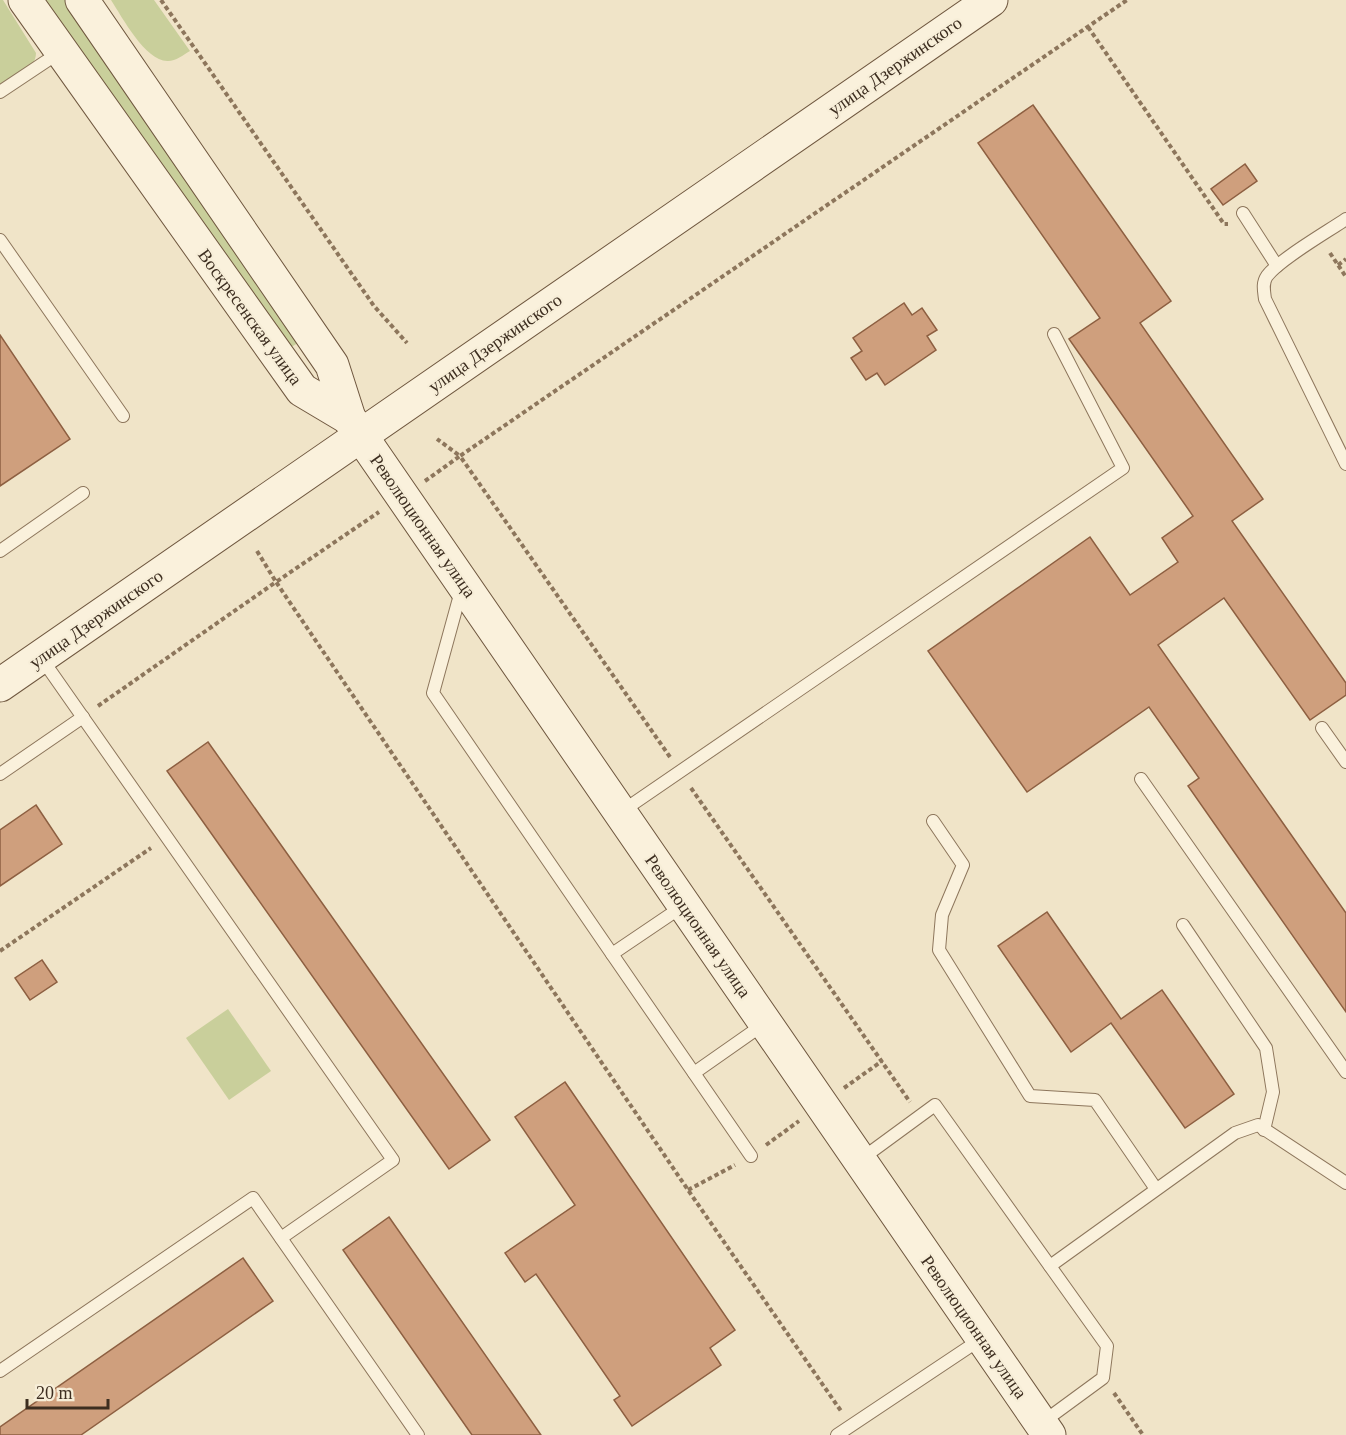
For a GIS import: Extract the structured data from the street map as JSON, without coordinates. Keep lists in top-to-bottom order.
{
  "streets": {
    "main road": ["улица Дзержинского", "Воскресенская улица", "Революционная улица"]
  },
  "crossings": [
    ["улица Дзержинского", "Воскресенская улица"],
    ["улица Дзержинского", "Революционная улица"],
    ["Воскресенская улица", "Революционная улица"]
  ],
  "scale_bar": "20 m"
}
